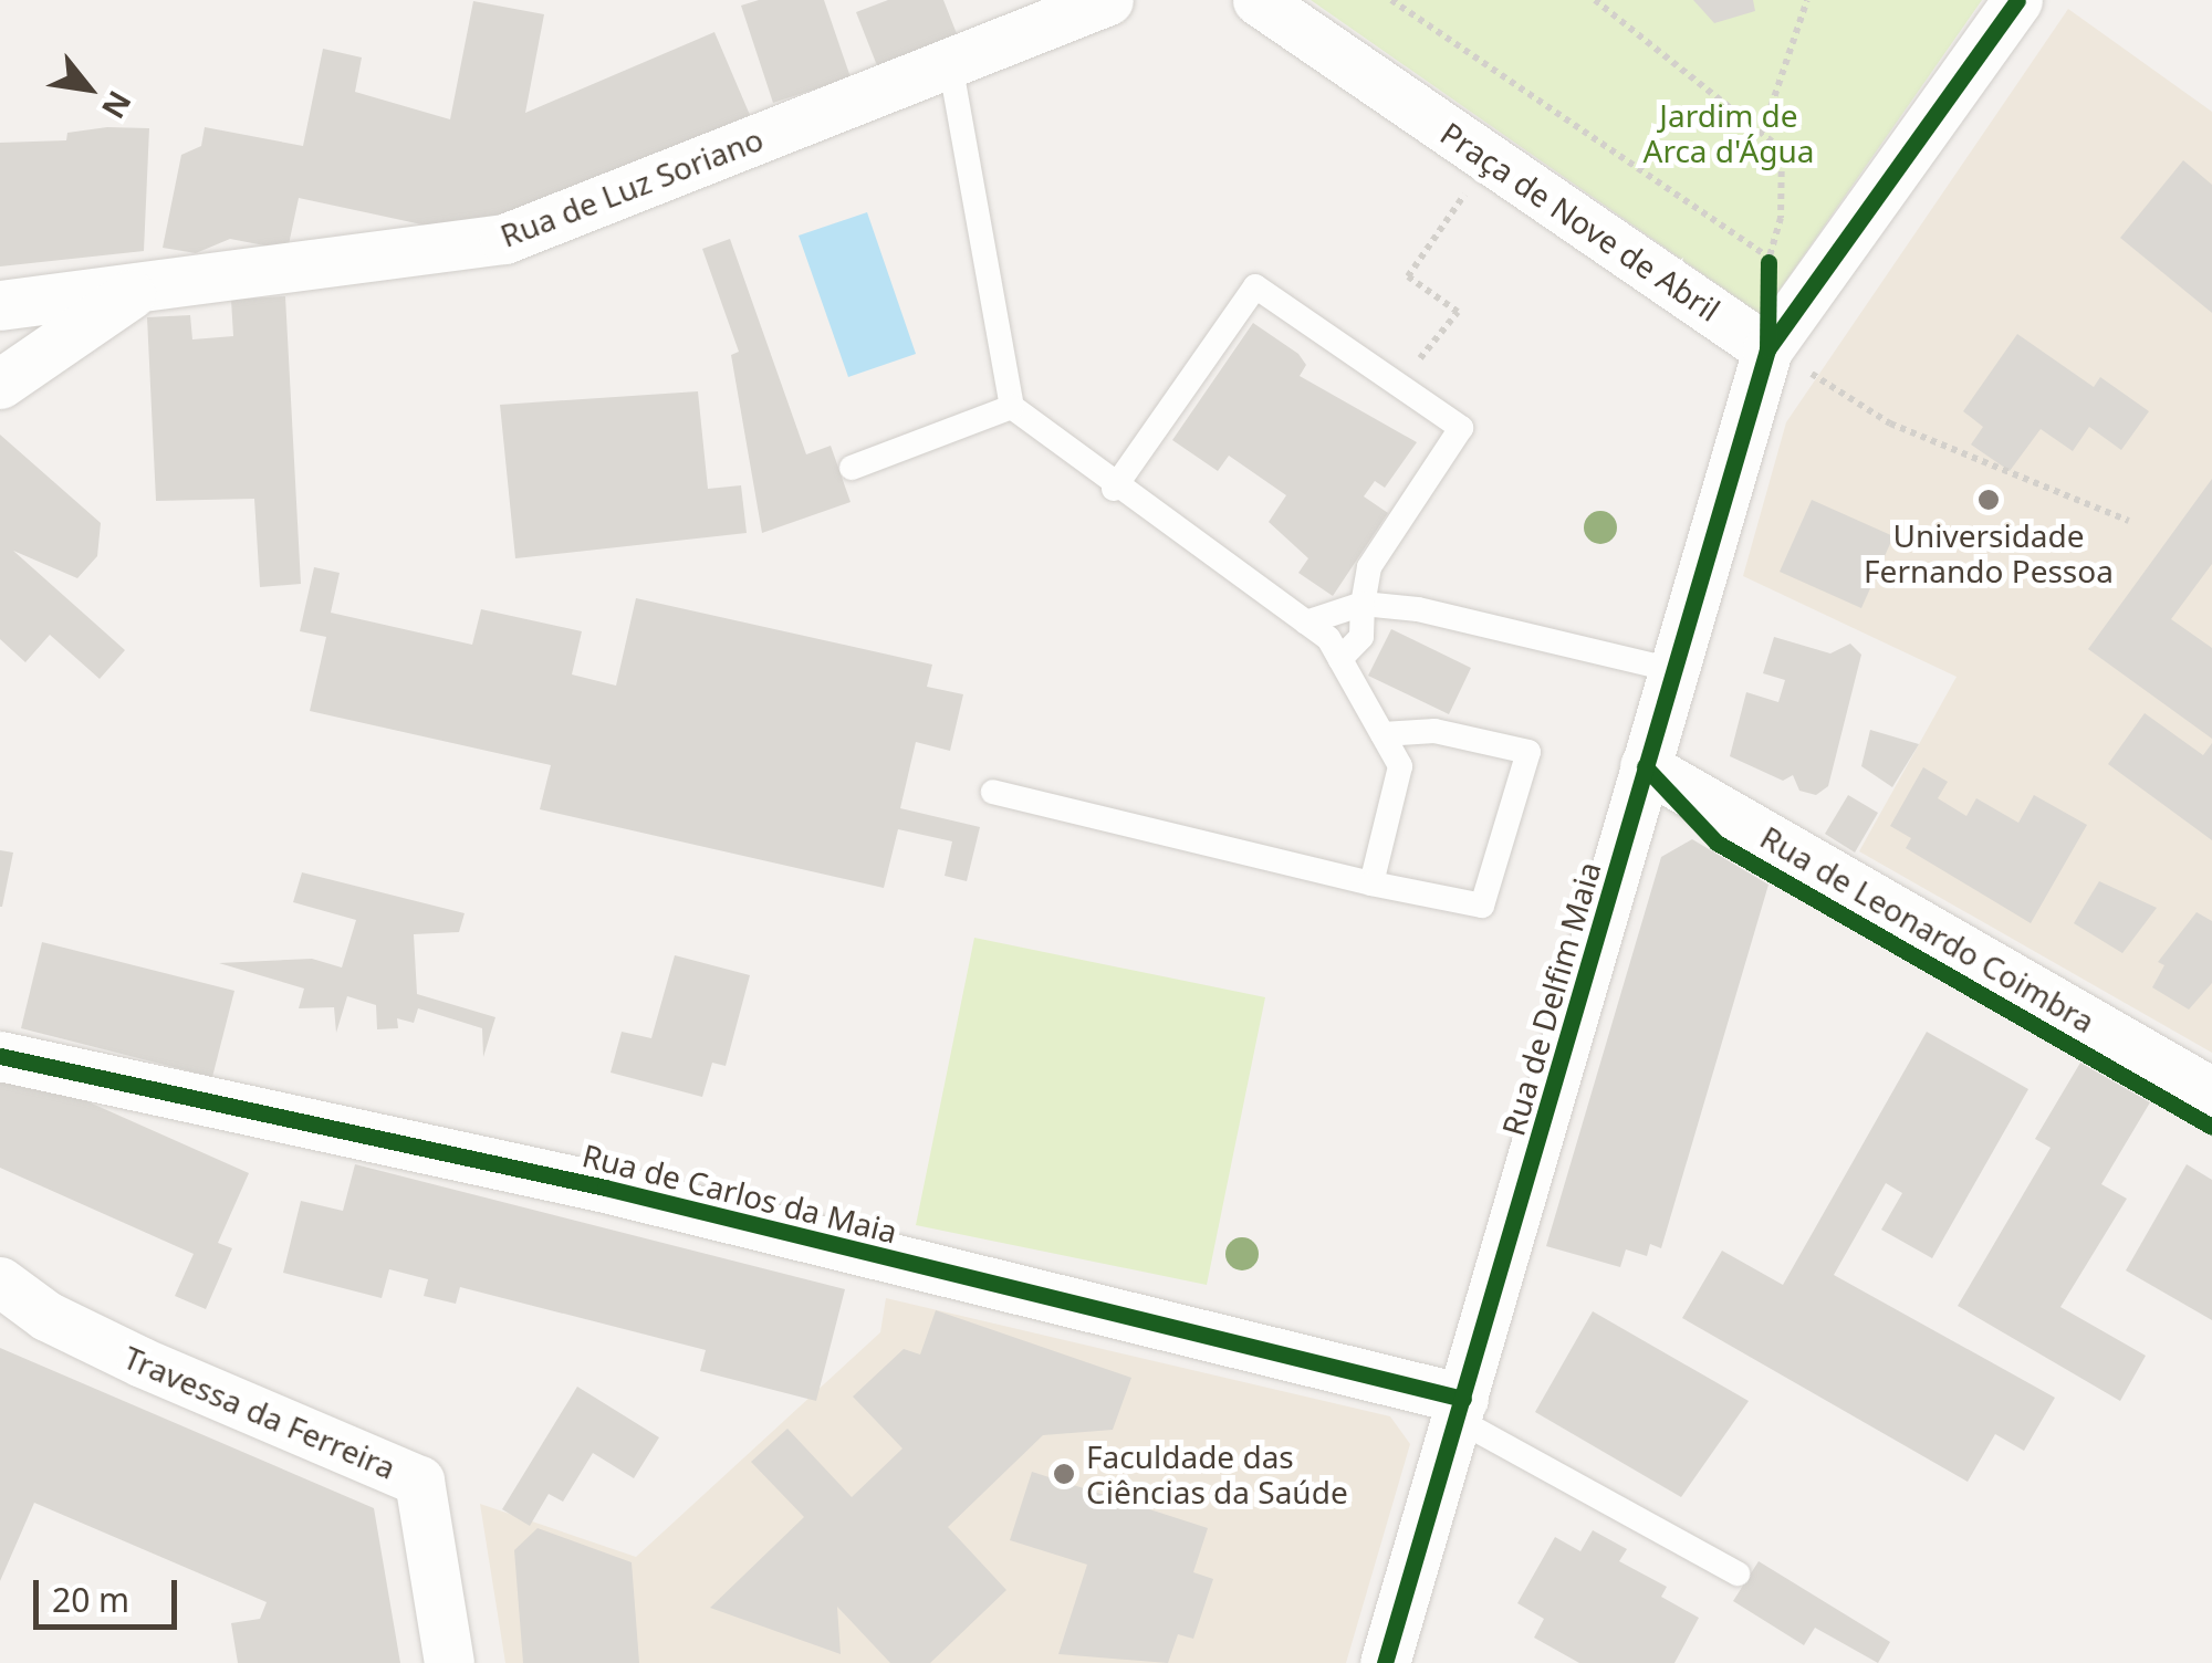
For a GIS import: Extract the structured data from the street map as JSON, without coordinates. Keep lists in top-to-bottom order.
{
  "streets": {
    "street": [
      "Rua de Luz Soriano",
      "Praça de Nove de Abril",
      "Rua de Leonardo Coimbra",
      "Rua de Delfim Maia",
      "Rua de Carlos da Maia",
      "Travessa da Ferreira"
    ]
  },
  "crossings": [
    ["Praça de Nove de Abril", "Rua de Delfim Maia"],
    ["Rua de Leonardo Coimbra", "Rua de Delfim Maia"],
    ["Rua de Delfim Maia", "Rua de Carlos da Maia"]
  ],
  "parks": ["Jardim de Arca d'Água"],
  "places": ["Universidade Fernando Pessoa", "Faculdade das Ciências da Saúde"],
  "scale_bar": "20 m",
  "north": "bottom right"
}
